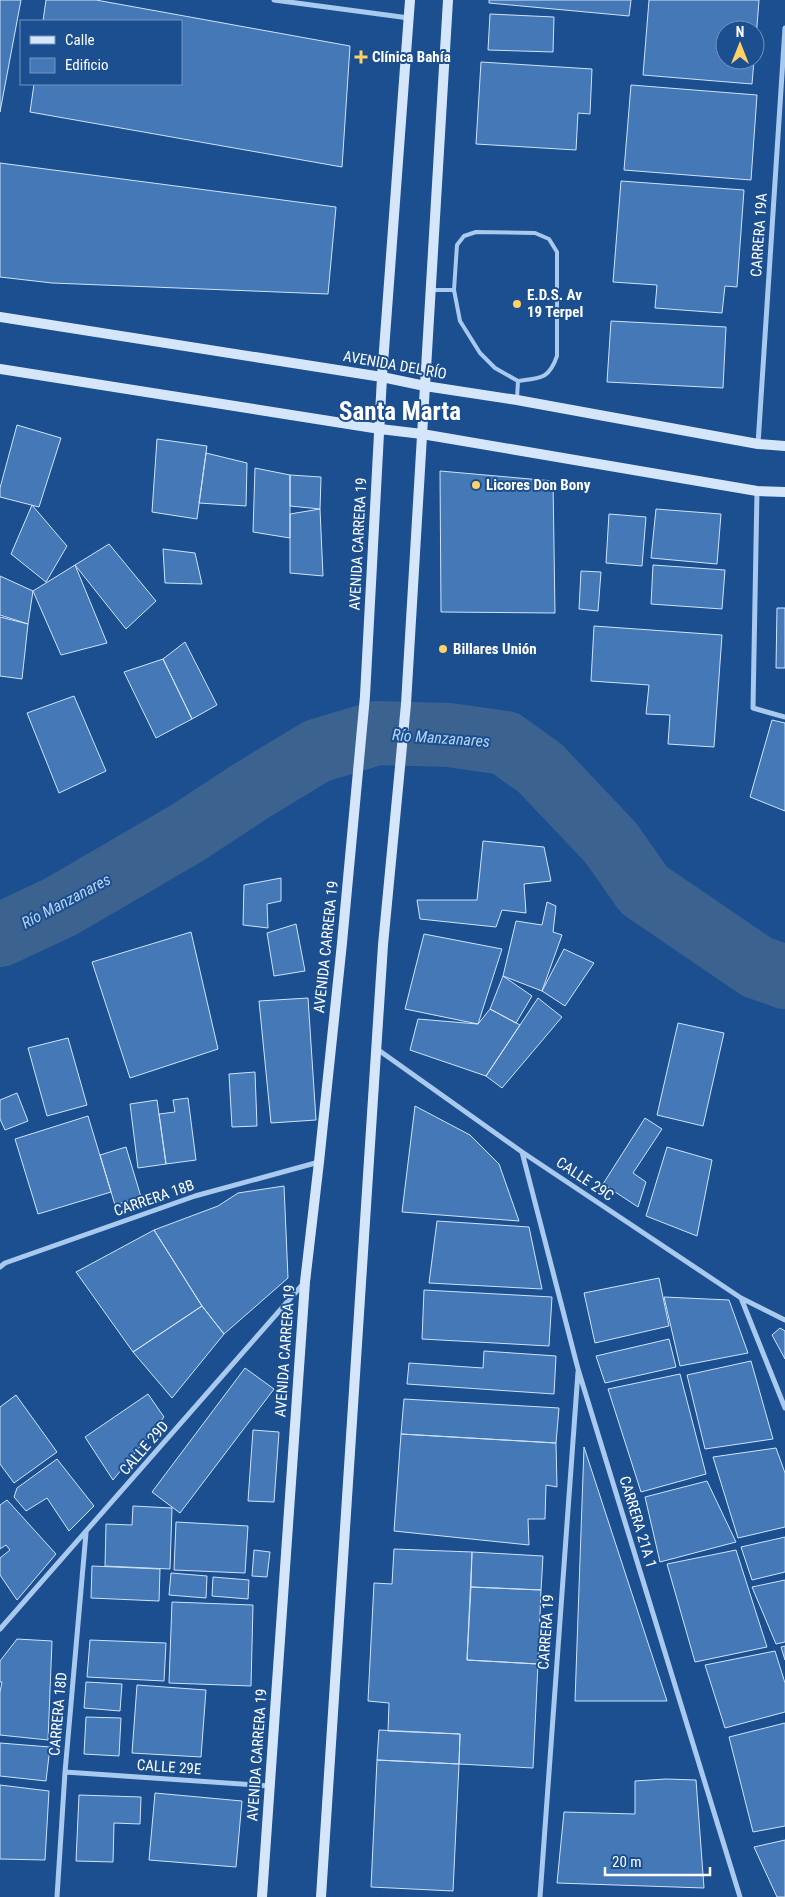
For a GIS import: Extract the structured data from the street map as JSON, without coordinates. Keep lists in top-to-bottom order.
{
  "streets": {
    "main road": ["AVENIDA DEL RÍO", "AVENIDA CARRERA 19"],
    "street": [
      "CARRERA 19A",
      "CALLE 29C",
      "CARRERA 18B",
      "CALLE 29D",
      "CARRERA 21A 1",
      "CARRERA 19",
      "CARRERA 18D",
      "CALLE 29E"
    ]
  },
  "crossings": [
    ["CARRERA 19A", "AVENIDA DEL RÍO"],
    ["AVENIDA DEL RÍO", "AVENIDA CARRERA 19"],
    ["AVENIDA CARRERA 19", "CARRERA 18B"],
    ["AVENIDA CARRERA 19", "CALLE 29D"],
    ["AVENIDA CARRERA 19", "CALLE 29E"],
    ["CALLE 29C", "CARRERA 21A 1"],
    ["CALLE 29D", "CARRERA 18D"],
    ["CARRERA 21A 1", "CARRERA 19"],
    ["CARRERA 18D", "CALLE 29E"]
  ],
  "districts": ["Santa Marta"],
  "water": ["Río Manzanares"],
  "places": {
    "health": ["Clínica Bahía"],
    "other": ["E.D.S. Av 19 Terpel", "Licores Don Bony", "Billares Unión"]
  },
  "legend": ["Calle", "Edificio"],
  "scale_bar": "20 m",
  "north": "top"
}
